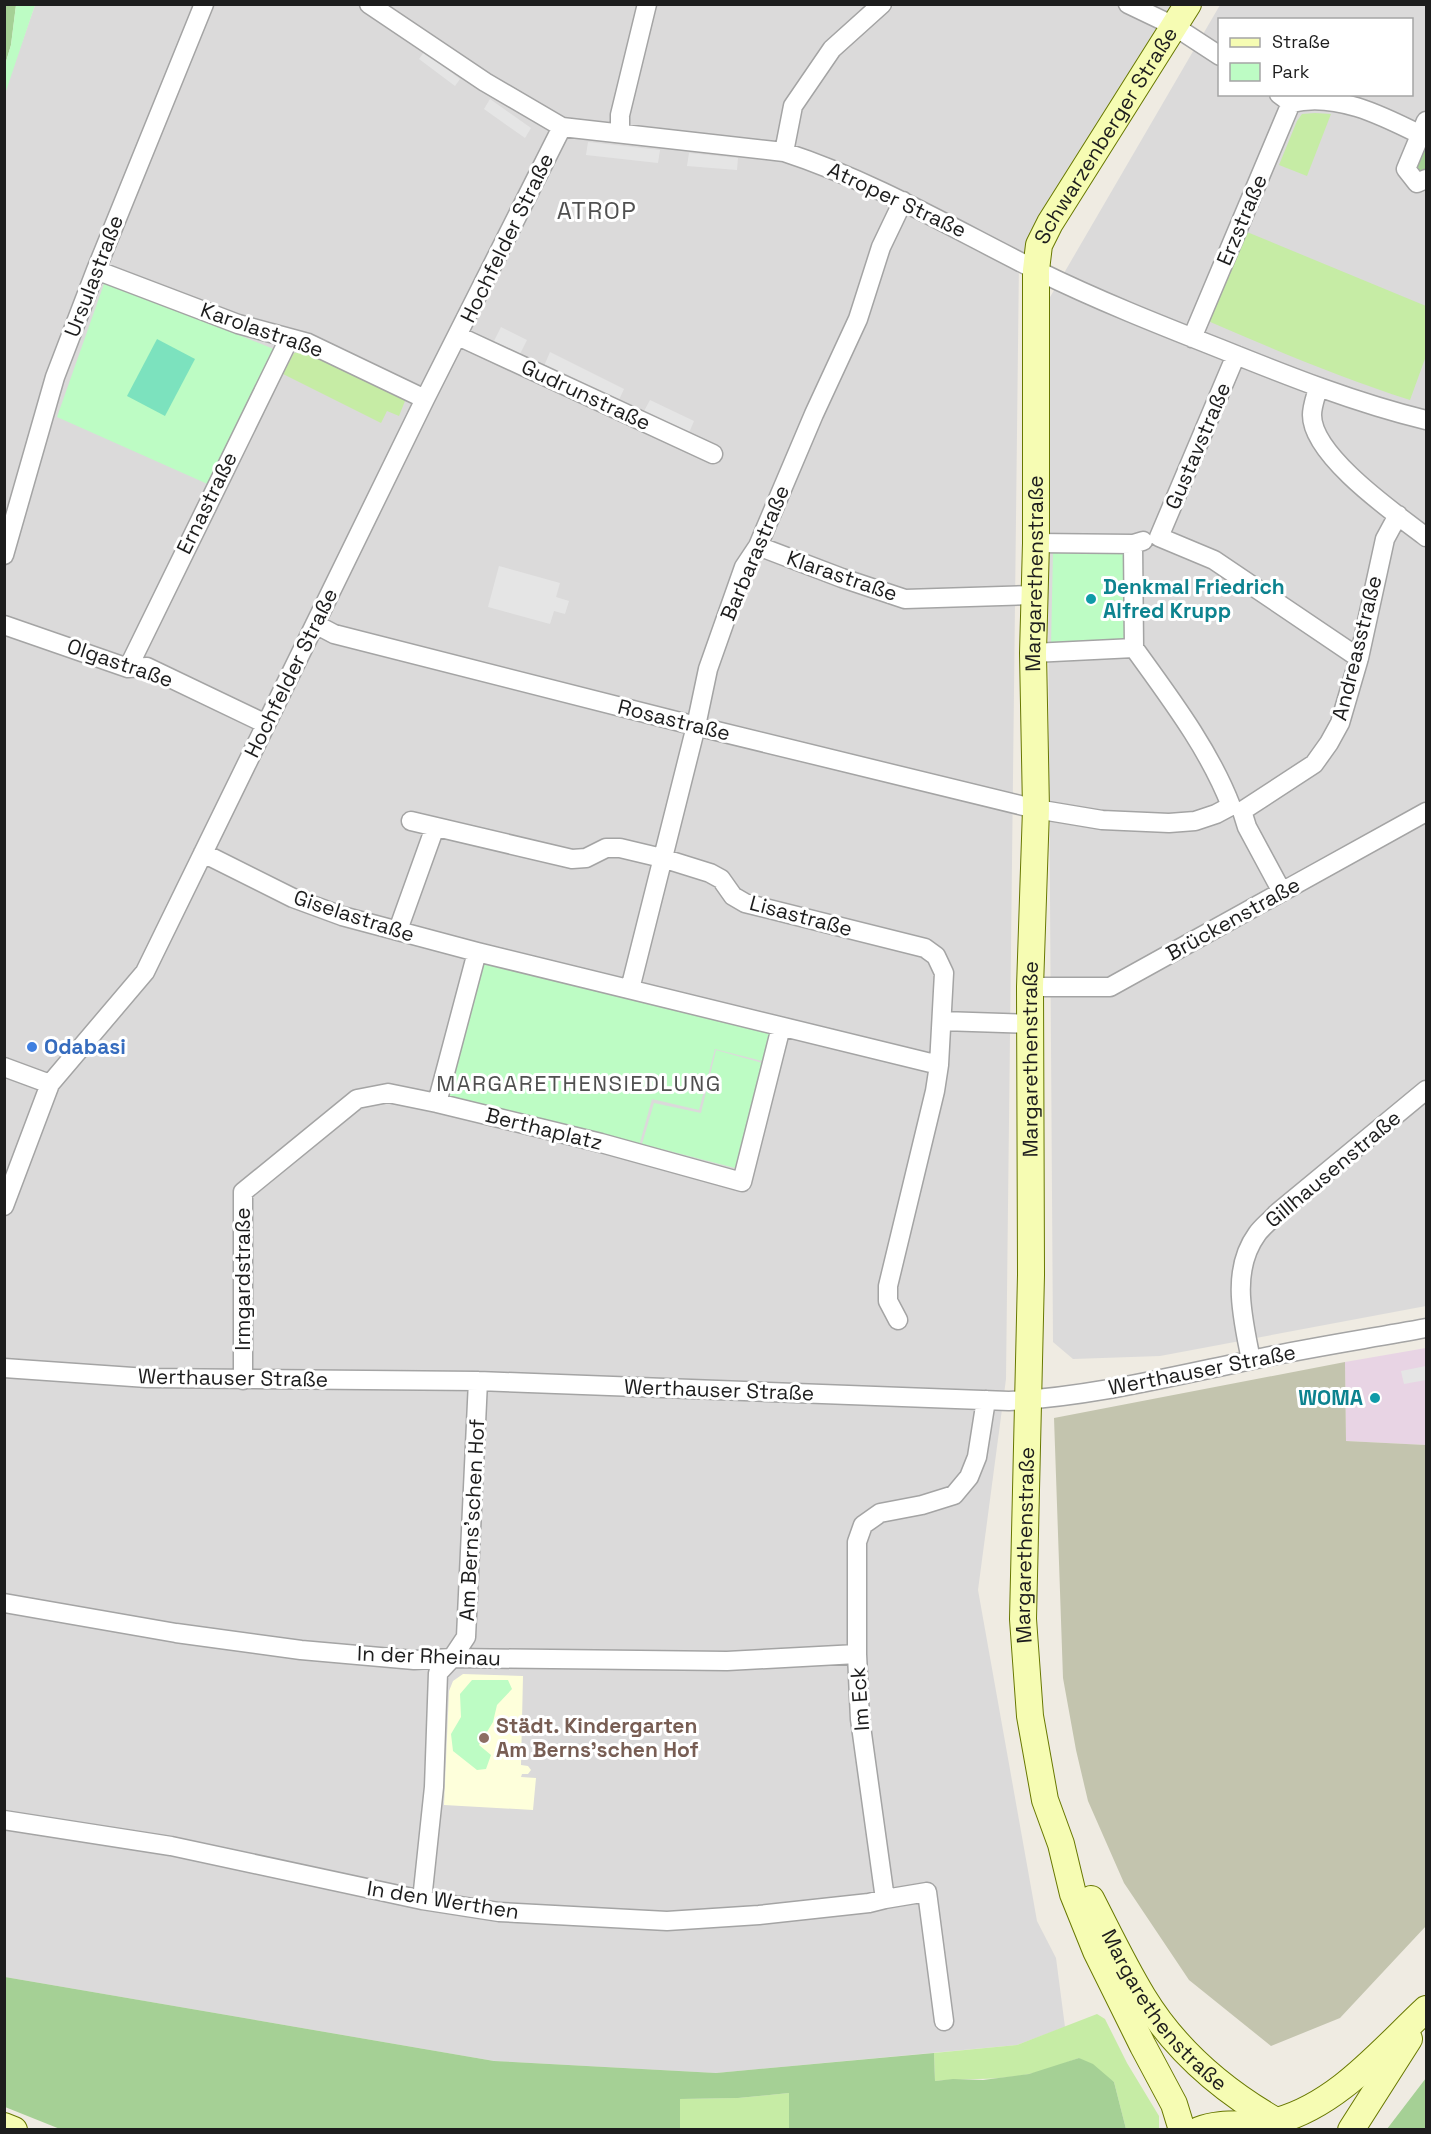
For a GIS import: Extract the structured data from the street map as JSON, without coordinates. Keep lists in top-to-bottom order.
{
  "streets": {
    "main road": ["Schwarzenberger Straße", "Margarethenstraße"],
    "street": [
      "Atroper Straße",
      "Erzstraße",
      "Hochfelder Straße",
      "Ursulastraße",
      "Karolastraße",
      "Gudrunstraße",
      "Gustavstraße",
      "Ernastraße",
      "Barbarastraße",
      "Klarastraße",
      "Andreasstraße",
      "Olgastraße",
      "Rosastraße",
      "Giselastraße",
      "Lisastraße",
      "Brückenstraße",
      "Berthaplatz",
      "Gillhausenstraße",
      "Irmgardstraße",
      "Werthauser Straße",
      "Am Berns'schen Hof",
      "In der Rheinau",
      "Im Eck",
      "In den Werthen"
    ]
  },
  "crossings": [
    ["Schwarzenberger Straße", "Atroper Straße"],
    ["Schwarzenberger Straße", "Margarethenstraße"],
    ["Atroper Straße", "Erzstraße"],
    ["Atroper Straße", "Hochfelder Straße"],
    ["Atroper Straße", "Gustavstraße"],
    ["Atroper Straße", "Barbarastraße"],
    ["Atroper Straße", "Margarethenstraße"],
    ["Hochfelder Straße", "Karolastraße"],
    ["Hochfelder Straße", "Gudrunstraße"],
    ["Hochfelder Straße", "Olgastraße"],
    ["Hochfelder Straße", "Rosastraße"],
    ["Hochfelder Straße", "Giselastraße"],
    ["Ursulastraße", "Karolastraße"],
    ["Karolastraße", "Ernastraße"],
    ["Ernastraße", "Olgastraße"],
    ["Barbarastraße", "Klarastraße"],
    ["Barbarastraße", "Rosastraße"],
    ["Barbarastraße", "Lisastraße"],
    ["Margarethenstraße", "Klarastraße"],
    ["Margarethenstraße", "Andreasstraße"],
    ["Margarethenstraße", "Rosastraße"],
    ["Margarethenstraße", "Brückenstraße"],
    ["Margarethenstraße", "Werthauser Straße"],
    ["Andreasstraße", "Rosastraße"],
    ["Berthaplatz", "Irmgardstraße"],
    ["Gillhausenstraße", "Werthauser Straße"],
    ["Irmgardstraße", "Werthauser Straße"],
    ["Werthauser Straße", "Am Berns'schen Hof"],
    ["Werthauser Straße", "Im Eck"],
    ["Am Berns'schen Hof", "In der Rheinau"],
    ["Am Berns'schen Hof", "In den Werthen"],
    ["In der Rheinau", "Im Eck"],
    ["Im Eck", "In den Werthen"]
  ],
  "districts": ["ATROP", "MARGARETHENSIEDLUNG"],
  "places": [
    "Denkmal Friedrich Alfred Krupp",
    "Odabasi",
    "WOMA",
    "Städt. Kindergarten Am Berns'schen Hof"
  ],
  "legend": ["Straße", "Park"]
}
